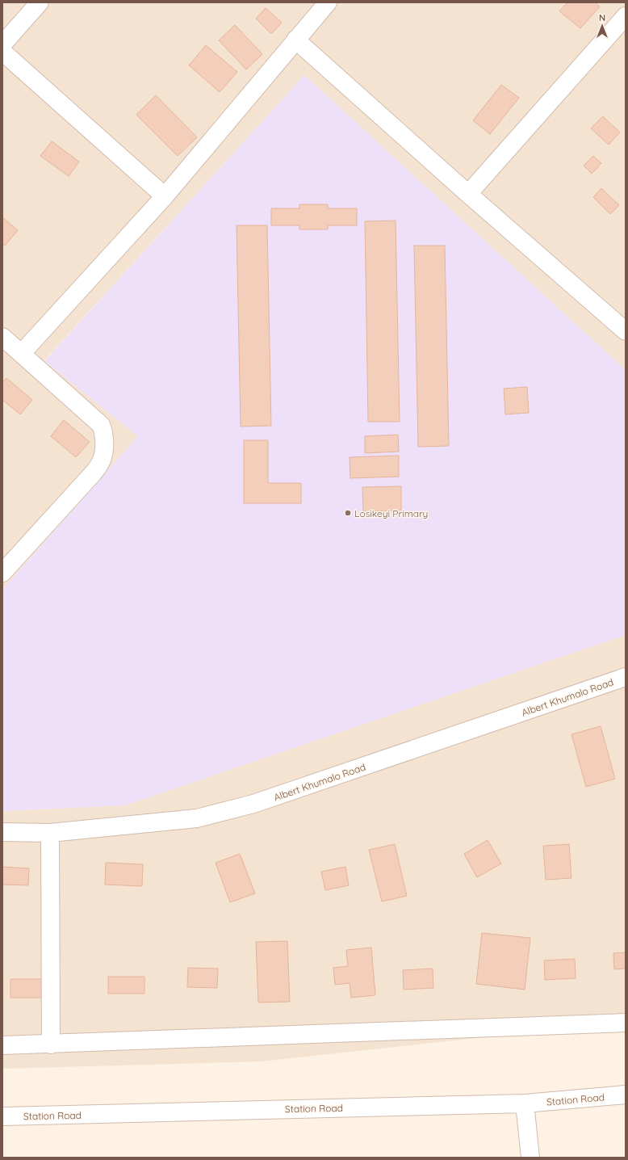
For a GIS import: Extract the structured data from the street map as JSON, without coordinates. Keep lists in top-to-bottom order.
{
  "streets": {
    "street": ["Albert Khumalo Road", "Station Road"]
  },
  "places": ["Losikeyi Primary"],
  "north": "top"
}
